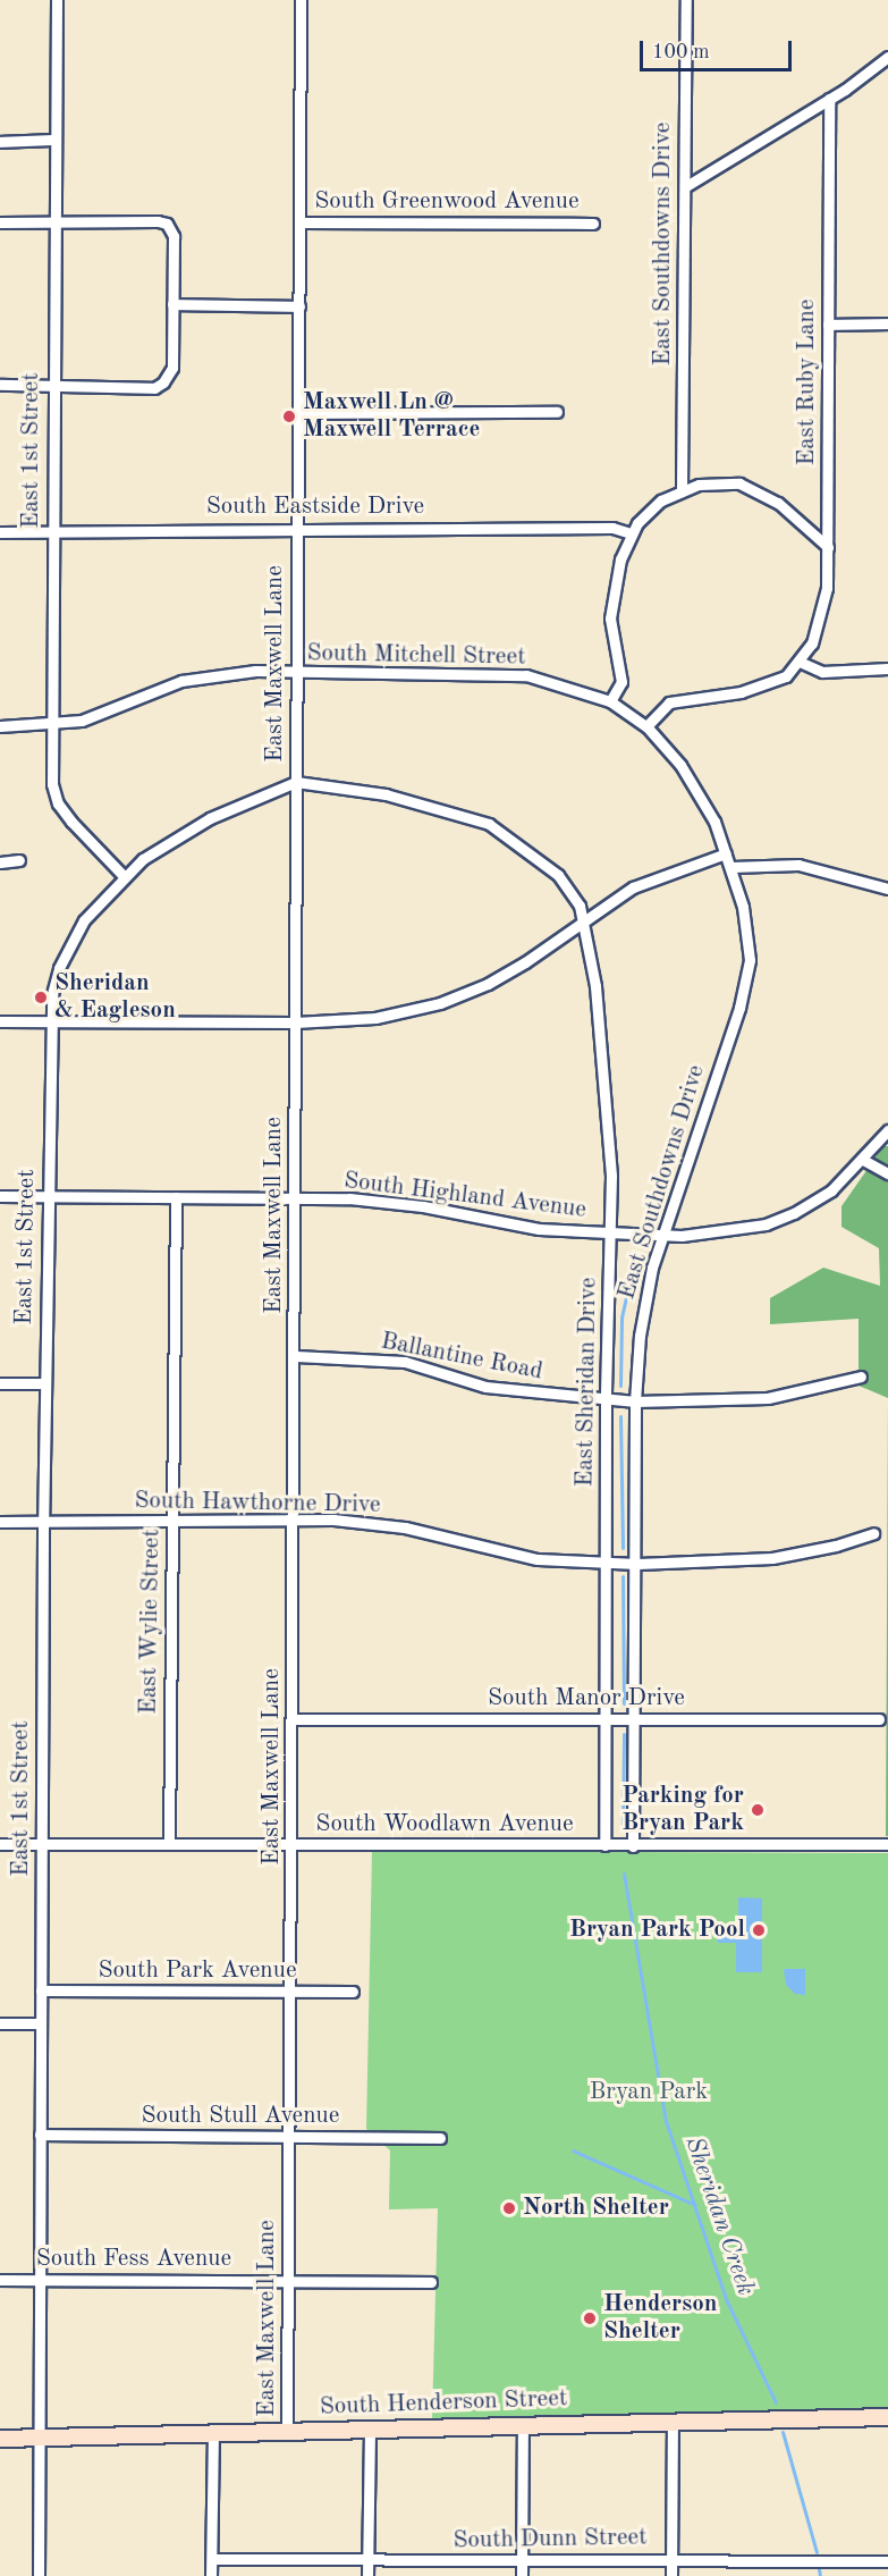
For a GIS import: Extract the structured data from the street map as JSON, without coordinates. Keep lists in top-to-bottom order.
{
  "streets": {
    "street": [
      "South Greenwood Avenue",
      "East Southdowns Drive",
      "East Ruby Lane",
      "East 1st Street",
      "South Eastside Drive",
      "South Mitchell Street",
      "East Maxwell Lane",
      "South Highland Avenue",
      "Ballantine Road",
      "East Sheridan Drive",
      "South Hawthorne Drive",
      "East Wylie Street",
      "South Manor Drive",
      "South Woodlawn Avenue",
      "South Park Avenue",
      "South Stull Avenue",
      "South Fess Avenue",
      "South Henderson Street",
      "South Dunn Street"
    ]
  },
  "crossings": [
    ["South Greenwood Avenue", "East Maxwell Lane"],
    ["East Southdowns Drive", "East Ruby Lane"],
    ["East Southdowns Drive", "South Eastside Drive"],
    ["East Southdowns Drive", "South Mitchell Street"],
    ["East Southdowns Drive", "South Highland Avenue"],
    ["East Southdowns Drive", "Ballantine Road"],
    ["East Southdowns Drive", "South Hawthorne Drive"],
    ["East Southdowns Drive", "South Manor Drive"],
    ["East Southdowns Drive", "South Woodlawn Avenue"],
    ["East Ruby Lane", "South Eastside Drive"],
    ["East Ruby Lane", "South Mitchell Street"],
    ["East 1st Street", "South Eastside Drive"],
    ["East 1st Street", "South Mitchell Street"],
    ["East 1st Street", "East Maxwell Lane"],
    ["East 1st Street", "South Highland Avenue"],
    ["East 1st Street", "East Sheridan Drive"],
    ["East 1st Street", "South Hawthorne Drive"],
    ["East 1st Street", "South Woodlawn Avenue"],
    ["East 1st Street", "South Park Avenue"],
    ["East 1st Street", "South Stull Avenue"],
    ["East 1st Street", "South Fess Avenue"],
    ["East 1st Street", "South Henderson Street"],
    ["South Eastside Drive", "South Mitchell Street"],
    ["South Eastside Drive", "East Maxwell Lane"],
    ["South Mitchell Street", "East Maxwell Lane"],
    ["East Maxwell Lane", "South Highland Avenue"],
    ["East Maxwell Lane", "Ballantine Road"],
    ["East Maxwell Lane", "East Sheridan Drive"],
    ["East Maxwell Lane", "South Hawthorne Drive"],
    ["East Maxwell Lane", "South Manor Drive"],
    ["East Maxwell Lane", "South Woodlawn Avenue"],
    ["East Maxwell Lane", "South Park Avenue"],
    ["East Maxwell Lane", "South Stull Avenue"],
    ["East Maxwell Lane", "South Fess Avenue"],
    ["East Maxwell Lane", "South Henderson Street"],
    ["South Highland Avenue", "East Sheridan Drive"],
    ["South Highland Avenue", "East Wylie Street"],
    ["Ballantine Road", "East Sheridan Drive"],
    ["East Sheridan Drive", "South Hawthorne Drive"],
    ["East Sheridan Drive", "South Manor Drive"],
    ["East Sheridan Drive", "South Woodlawn Avenue"],
    ["South Hawthorne Drive", "East Wylie Street"],
    ["East Wylie Street", "South Woodlawn Avenue"]
  ],
  "water": ["Sheridan Creek"],
  "parks": ["Bryan Park"],
  "places": [
    "Maxwell Ln @ Maxwell Terrace",
    "Sheridan & Eagleson",
    "Parking for Bryan Park",
    "Bryan Park Pool",
    "North Shelter",
    "Henderson Shelter"
  ],
  "scale_bar": "100 m"
}
